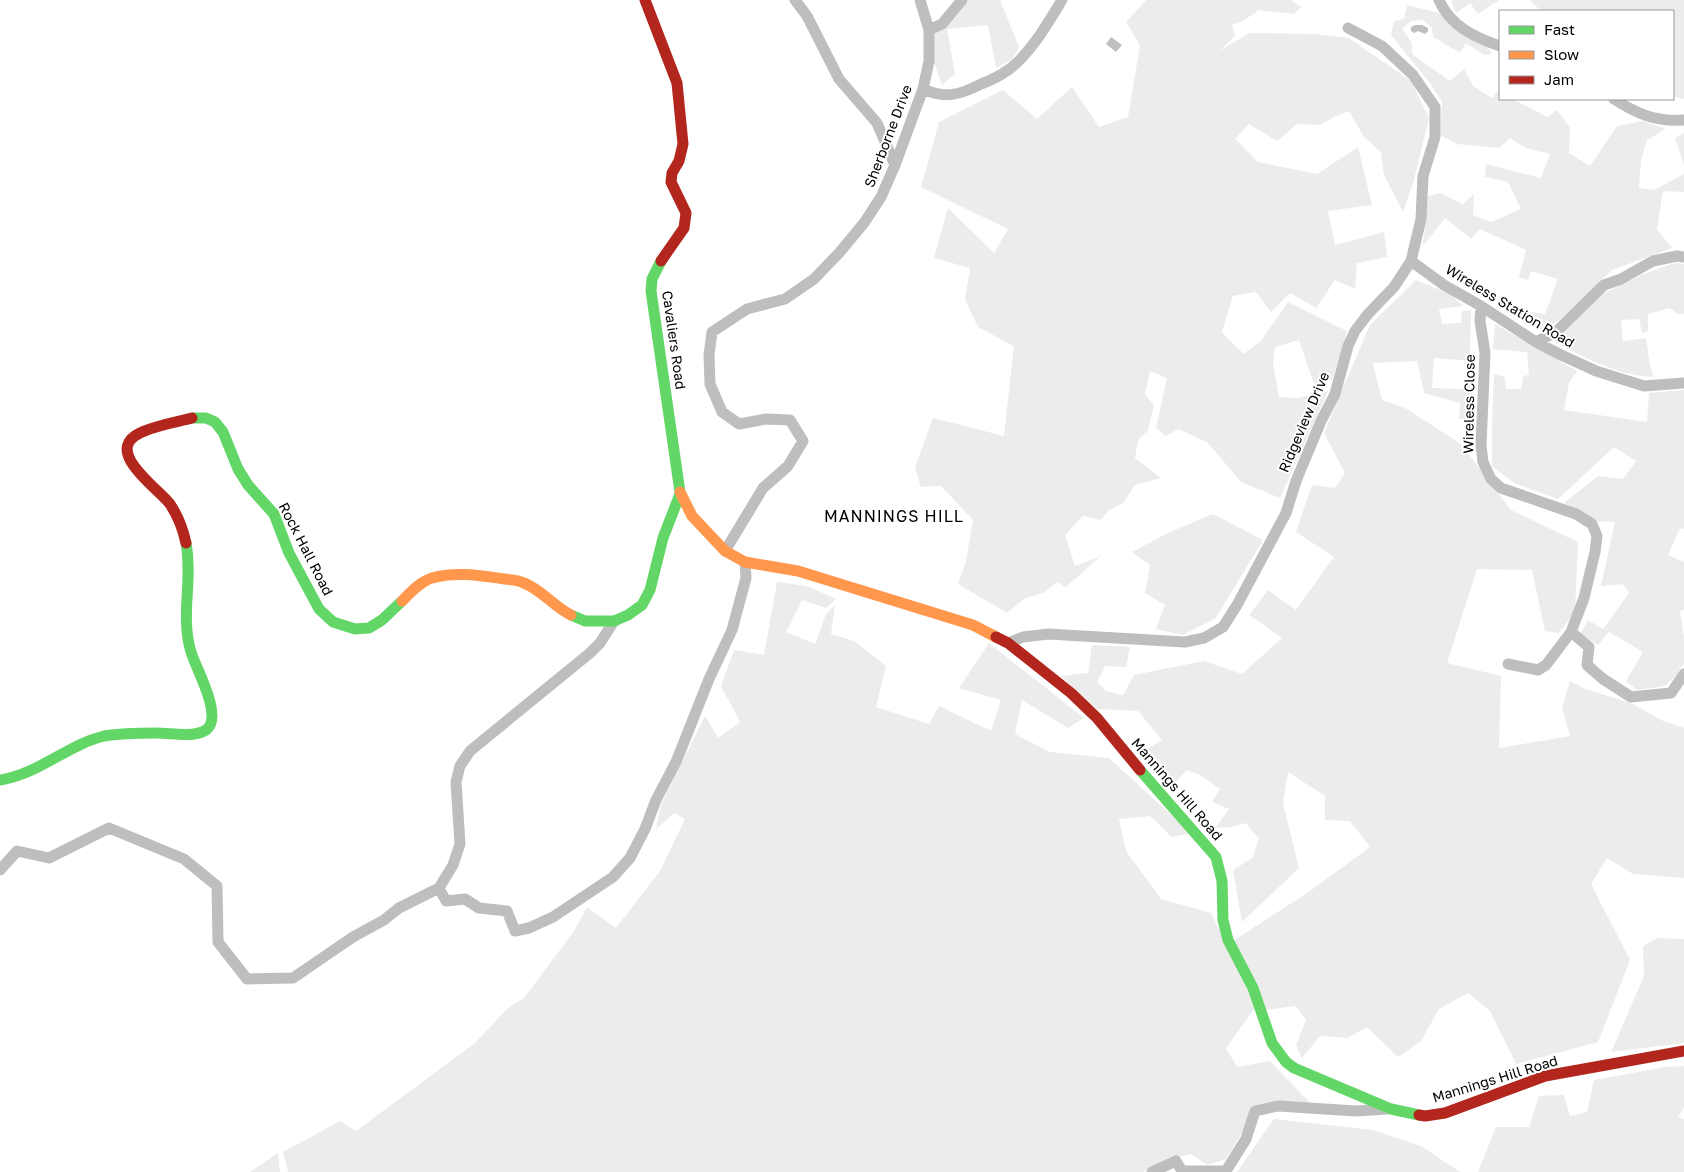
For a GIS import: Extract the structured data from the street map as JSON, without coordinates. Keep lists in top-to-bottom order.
{
  "streets": {
    "main road": ["Cavaliers Road", "Rock Hall Road", "Mannings Hill Road"],
    "street": [
      "Sherborne Drive",
      "Wireless Station Road",
      "Wireless Close",
      "Ridgeview Drive"
    ]
  },
  "crossings": [
    ["Sherborne Drive", "Mannings Hill Road"],
    ["Wireless Station Road", "Wireless Close"],
    ["Wireless Station Road", "Ridgeview Drive"],
    ["Cavaliers Road", "Rock Hall Road"],
    ["Cavaliers Road", "Mannings Hill Road"],
    ["Ridgeview Drive", "Mannings Hill Road"],
    ["Rock Hall Road", "Mannings Hill Road"]
  ],
  "districts": ["MANNINGS HILL"],
  "legend": ["Fast", "Slow", "Jam"]
}
